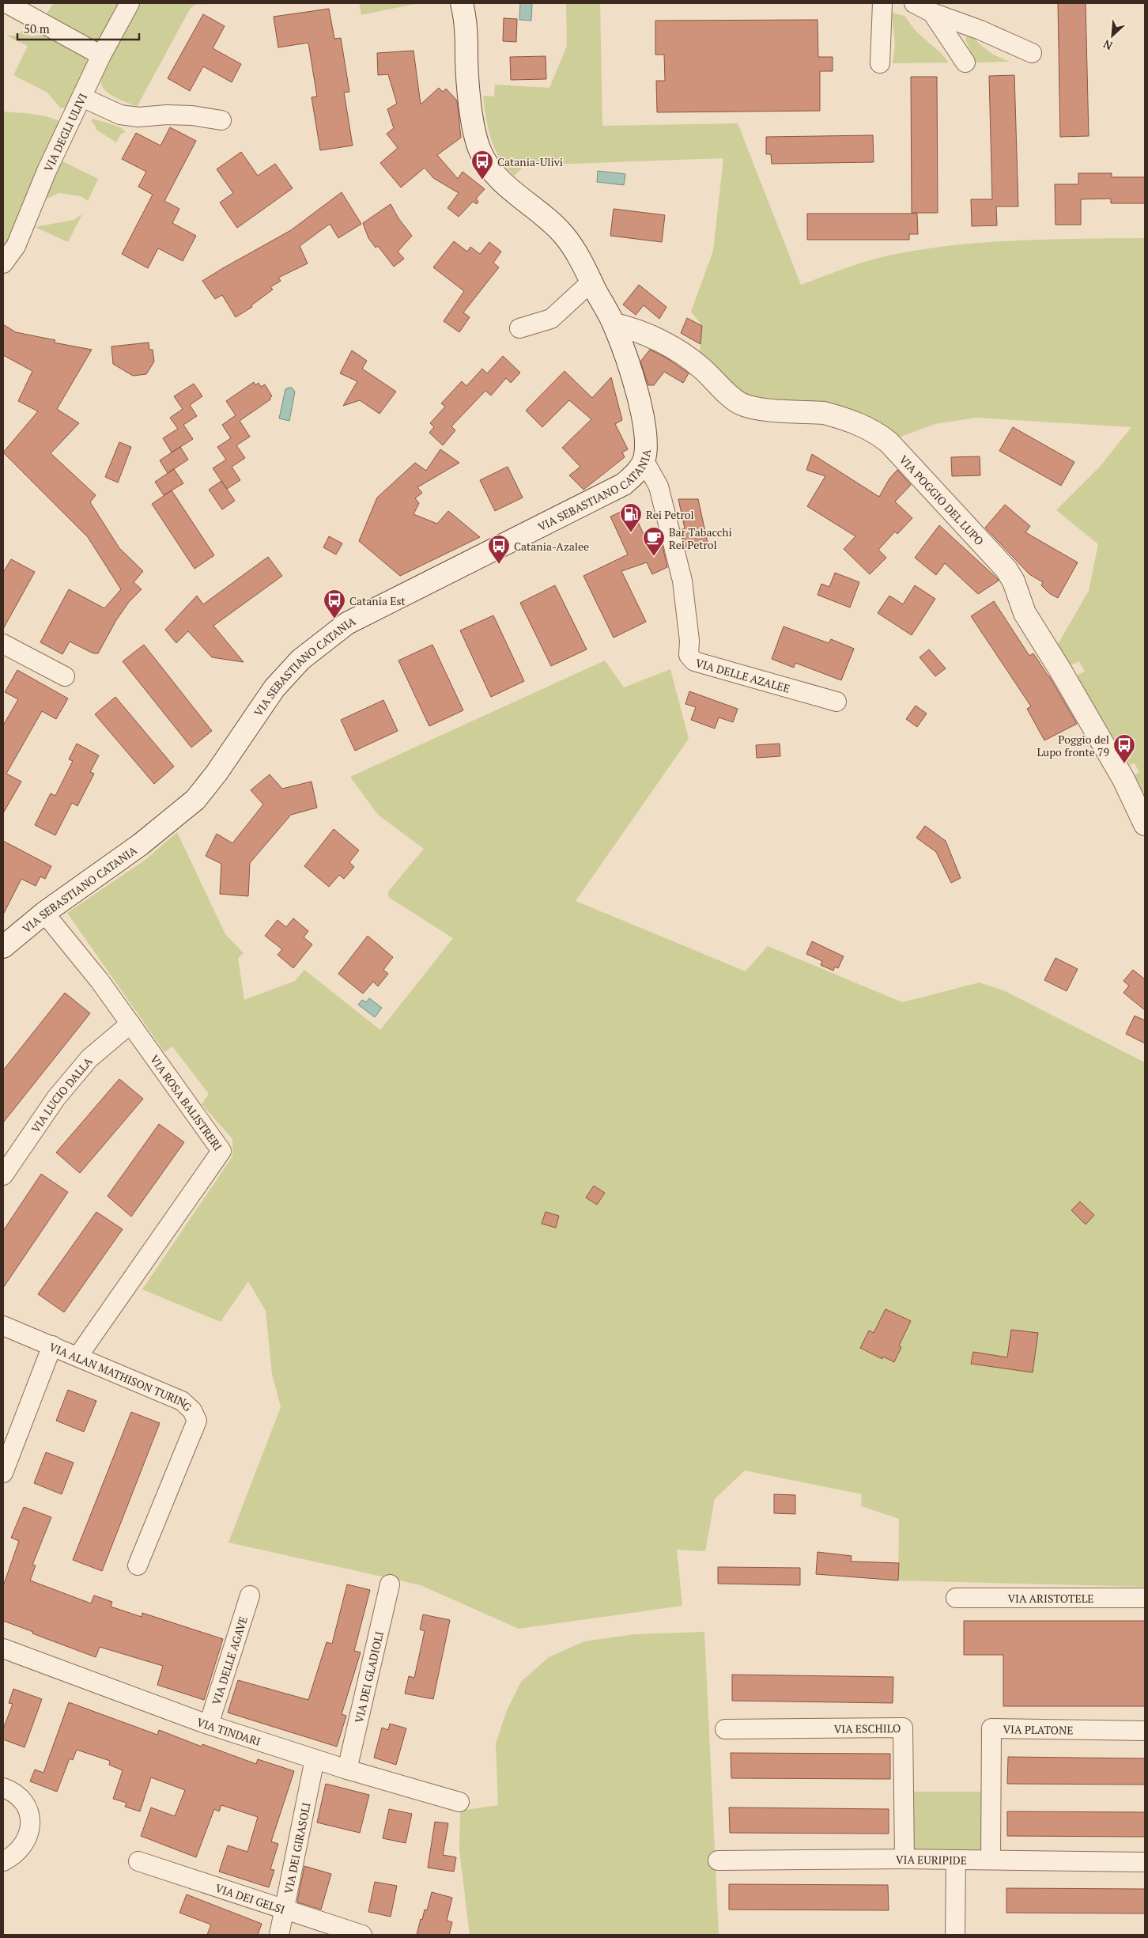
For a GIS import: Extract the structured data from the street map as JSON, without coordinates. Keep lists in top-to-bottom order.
{
  "streets": {
    "main road": ["VIA SEBASTIANO CATANIA", "VIA POGGIO DEL LUPO"],
    "street": [
      "VIA DEGLI ULIVI",
      "VIA DELLE AZALEE",
      "VIA LUCIO DALLA",
      "VIA ROSA BALISTRERI",
      "VIA ALAN MATHISON TURING",
      "VIA ARISTOTELE",
      "VIA DELLE AGAVE",
      "VIA DEI GLADIOLI",
      "VIA PLATONE",
      "VIA ESCHILO",
      "VIA TINDARI",
      "VIA DEI GIRASOLI",
      "VIA EURIPIDE",
      "VIA DEI GELSI"
    ]
  },
  "crossings": [
    ["VIA SEBASTIANO CATANIA", "VIA POGGIO DEL LUPO"],
    ["VIA SEBASTIANO CATANIA", "VIA DELLE AZALEE"],
    ["VIA SEBASTIANO CATANIA", "VIA ROSA BALISTRERI"],
    ["VIA LUCIO DALLA", "VIA ROSA BALISTRERI"],
    ["VIA ROSA BALISTRERI", "VIA ALAN MATHISON TURING"],
    ["VIA DELLE AGAVE", "VIA TINDARI"],
    ["VIA DEI GLADIOLI", "VIA TINDARI"],
    ["VIA PLATONE", "VIA EURIPIDE"],
    ["VIA ESCHILO", "VIA EURIPIDE"],
    ["VIA TINDARI", "VIA DEI GIRASOLI"],
    ["VIA DEI GIRASOLI", "VIA DEI GELSI"]
  ],
  "places": {
    "bus stop": [
      "Catania-Ulivi",
      "Catania-Azalee",
      "Catania Est",
      "Poggio del Lupo fronte 79"
    ],
    "fuel station": ["Rei Petrol"],
    "cafe": ["Bar Tabacchi Rei Petrol"]
  },
  "scale_bar": "50 m",
  "north": "bottom left"
}
